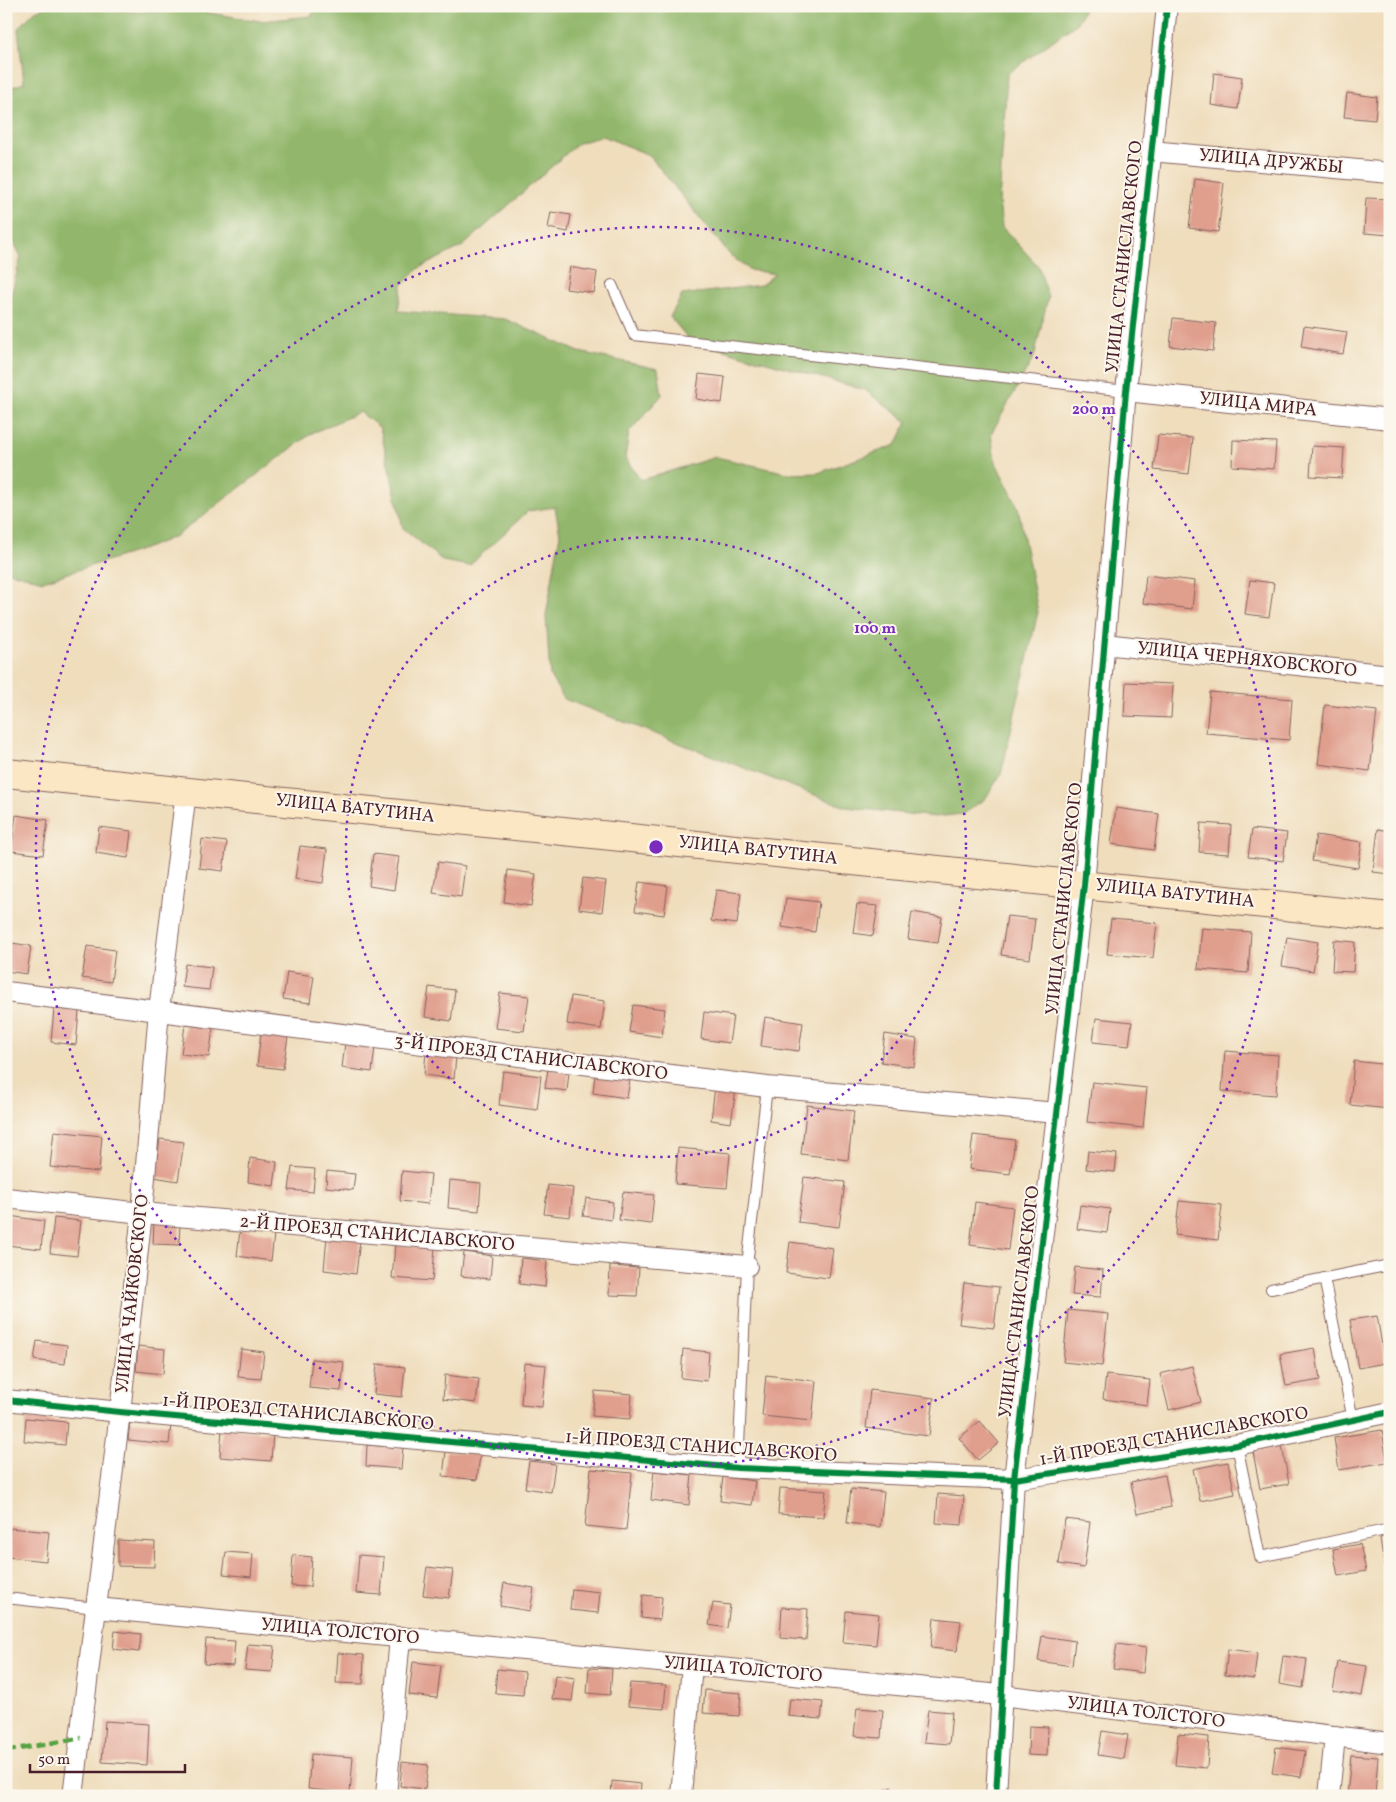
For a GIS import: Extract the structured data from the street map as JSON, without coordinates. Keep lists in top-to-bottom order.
{
  "streets": {
    "street": [
      "УЛИЦА ДРУЖБЫ",
      "УЛИЦА СТАНИСЛАВСКОГО",
      "УЛИЦА МИРА",
      "УЛИЦА ЧЕРНЯХОВСКОГО",
      "УЛИЦА ВАТУТИНА",
      "3-Й ПРОЕЗД СТАНИСЛАВСКОГО",
      "2-Й ПРОЕЗД СТАНИСЛАВСКОГО",
      "УЛИЦА ЧАЙКОВСКОГО",
      "1-Й ПРОЕЗД СТАНИСЛАВСКОГО",
      "УЛИЦА ТОЛСТОГО"
    ]
  },
  "crossings": [
    ["УЛИЦА ДРУЖБЫ", "УЛИЦА СТАНИСЛАВСКОГО"],
    ["УЛИЦА СТАНИСЛАВСКОГО", "УЛИЦА МИРА"],
    ["УЛИЦА СТАНИСЛАВСКОГО", "УЛИЦА ЧЕРНЯХОВСКОГО"],
    ["УЛИЦА СТАНИСЛАВСКОГО", "УЛИЦА ВАТУТИНА"],
    ["УЛИЦА СТАНИСЛАВСКОГО", "3-Й ПРОЕЗД СТАНИСЛАВСКОГО"],
    ["УЛИЦА СТАНИСЛАВСКОГО", "1-Й ПРОЕЗД СТАНИСЛАВСКОГО"],
    ["УЛИЦА СТАНИСЛАВСКОГО", "УЛИЦА ТОЛСТОГО"],
    ["УЛИЦА ВАТУТИНА", "УЛИЦА ЧАЙКОВСКОГО"],
    ["3-Й ПРОЕЗД СТАНИСЛАВСКОГО", "УЛИЦА ЧАЙКОВСКОГО"],
    ["2-Й ПРОЕЗД СТАНИСЛАВСКОГО", "УЛИЦА ЧАЙКОВСКОГО"],
    ["УЛИЦА ЧАЙКОВСКОГО", "1-Й ПРОЕЗД СТАНИСЛАВСКОГО"],
    ["УЛИЦА ЧАЙКОВСКОГО", "УЛИЦА ТОЛСТОГО"]
  ],
  "scale_bar": "50 m",
  "rings": ["200 m", "100 m"]
}
